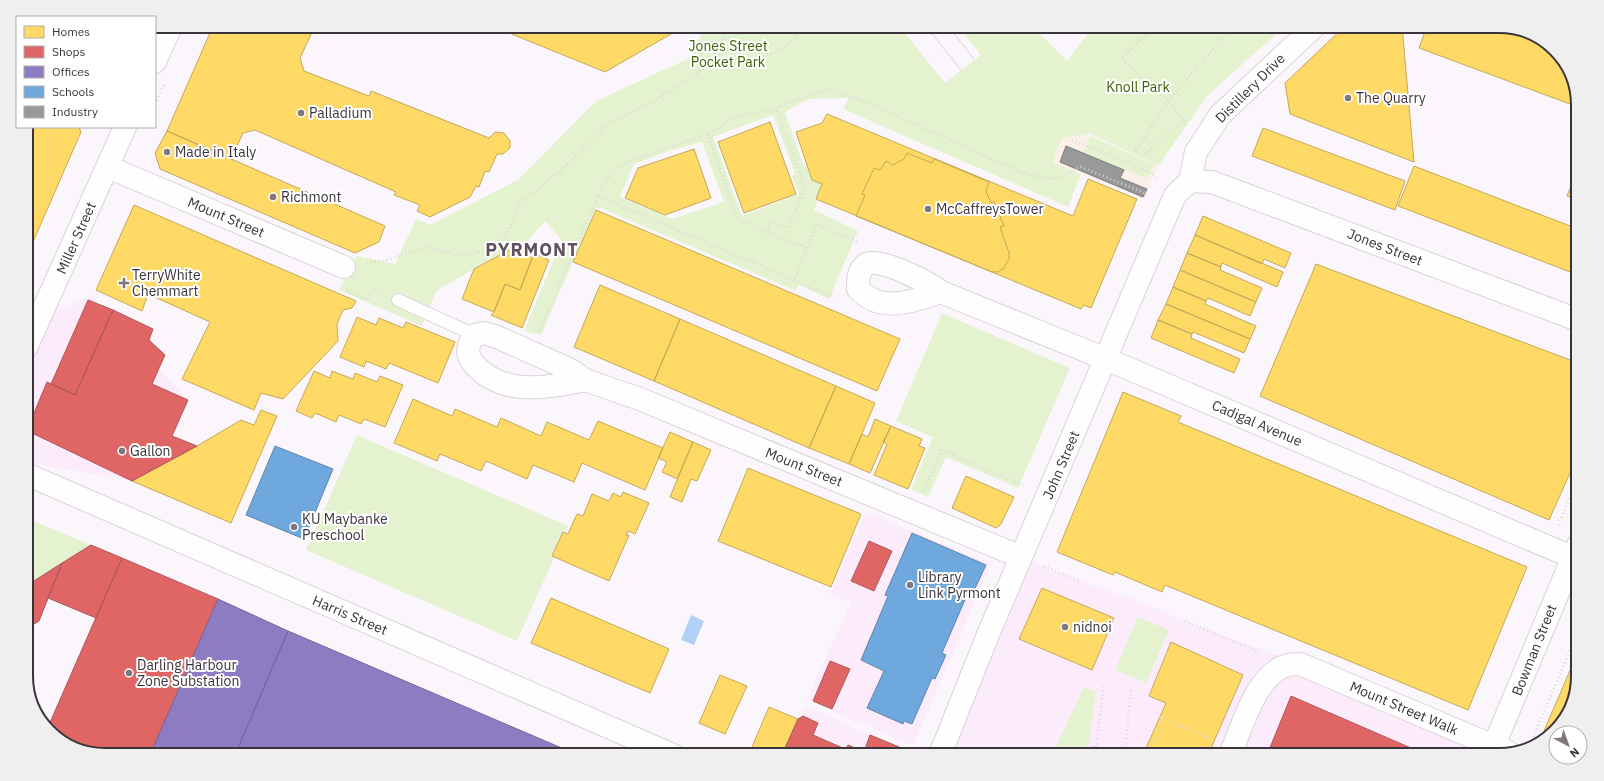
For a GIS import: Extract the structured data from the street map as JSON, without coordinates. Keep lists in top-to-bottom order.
{
  "streets": {
    "street": [
      "Distillery Drive",
      "Mount Street",
      "Miller Street",
      "Jones Street",
      "Cadigal Avenue",
      "John Street",
      "Harris Street",
      "Bowman Street",
      "Mount Street Walk"
    ]
  },
  "crossings": [
    ["Distillery Drive", "Jones Street"],
    ["Distillery Drive", "John Street"],
    ["Mount Street", "Miller Street"],
    ["Mount Street", "John Street"],
    ["Jones Street", "John Street"],
    ["Cadigal Avenue", "John Street"]
  ],
  "districts": ["PYRMONT"],
  "parks": ["Jones Street Pocket Park", "Knoll Park"],
  "places": {
    "other": [
      "The Quarry",
      "Palladium",
      "Made in Italy",
      "Richmont",
      "McCaffreysTower",
      "Gallon",
      "KU Maybanke Preschool",
      "Library Link Pyrmont",
      "nidnoi",
      "Darling Harbour Zone Substation"
    ],
    "health": ["TerryWhite Chemmart"]
  },
  "legend": [
    "Homes",
    "Shops",
    "Offices",
    "Schools",
    "Industry"
  ],
  "north": "bottom right"
}
